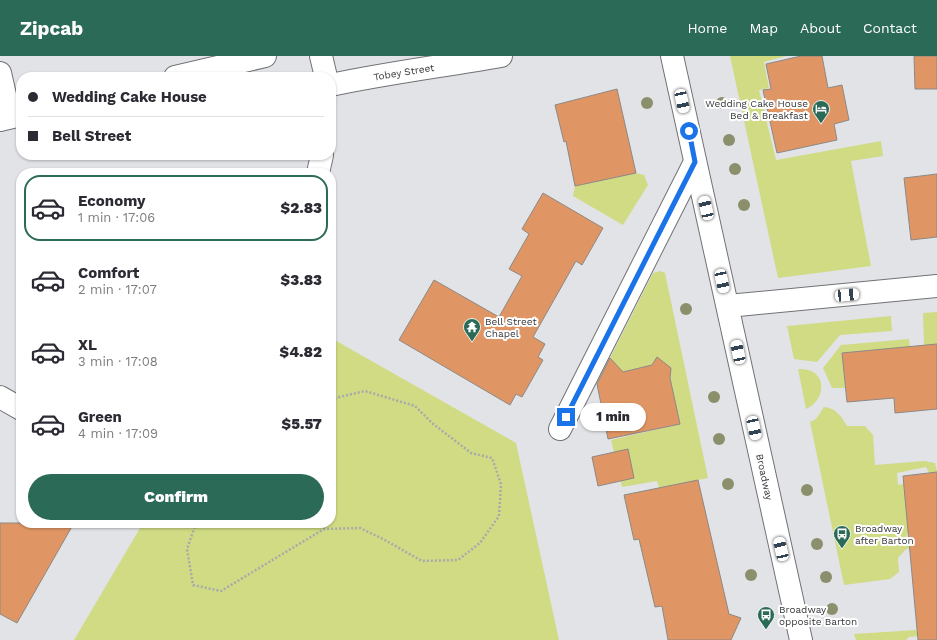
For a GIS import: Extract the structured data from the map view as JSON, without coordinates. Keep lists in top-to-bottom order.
{
  "streets": {
    "street": ["Tobey Street", "Broadway"]
  },
  "places": {
    "hotel": ["Wedding Cake House Bed & Breakfast"],
    "temple": ["Bell Street Chapel"],
    "bus stop": ["Broadway after Barton", "Broadway opposite Barton"]
  },
  "page": {
    "header": "Zipcab",
    "nav": [
      "Home",
      "Map",
      "About",
      "Contact"
    ],
    "banner": ["Wedding Cake House", "Bell Street"],
    "list": [
      {
        "name": "Economy",
        "note": "1 min · 17:06",
        "value": "$2.83"
      },
      {
        "name": "Comfort",
        "note": "2 min · 17:07",
        "value": "$3.83"
      },
      {
        "name": "XL",
        "note": "3 min · 17:08",
        "value": "$4.82"
      },
      {
        "name": "Green",
        "note": "4 min · 17:09",
        "value": "$5.57"
      }
    ],
    "bubble": "1 min",
    "buttons": "Confirm"
  }
}
